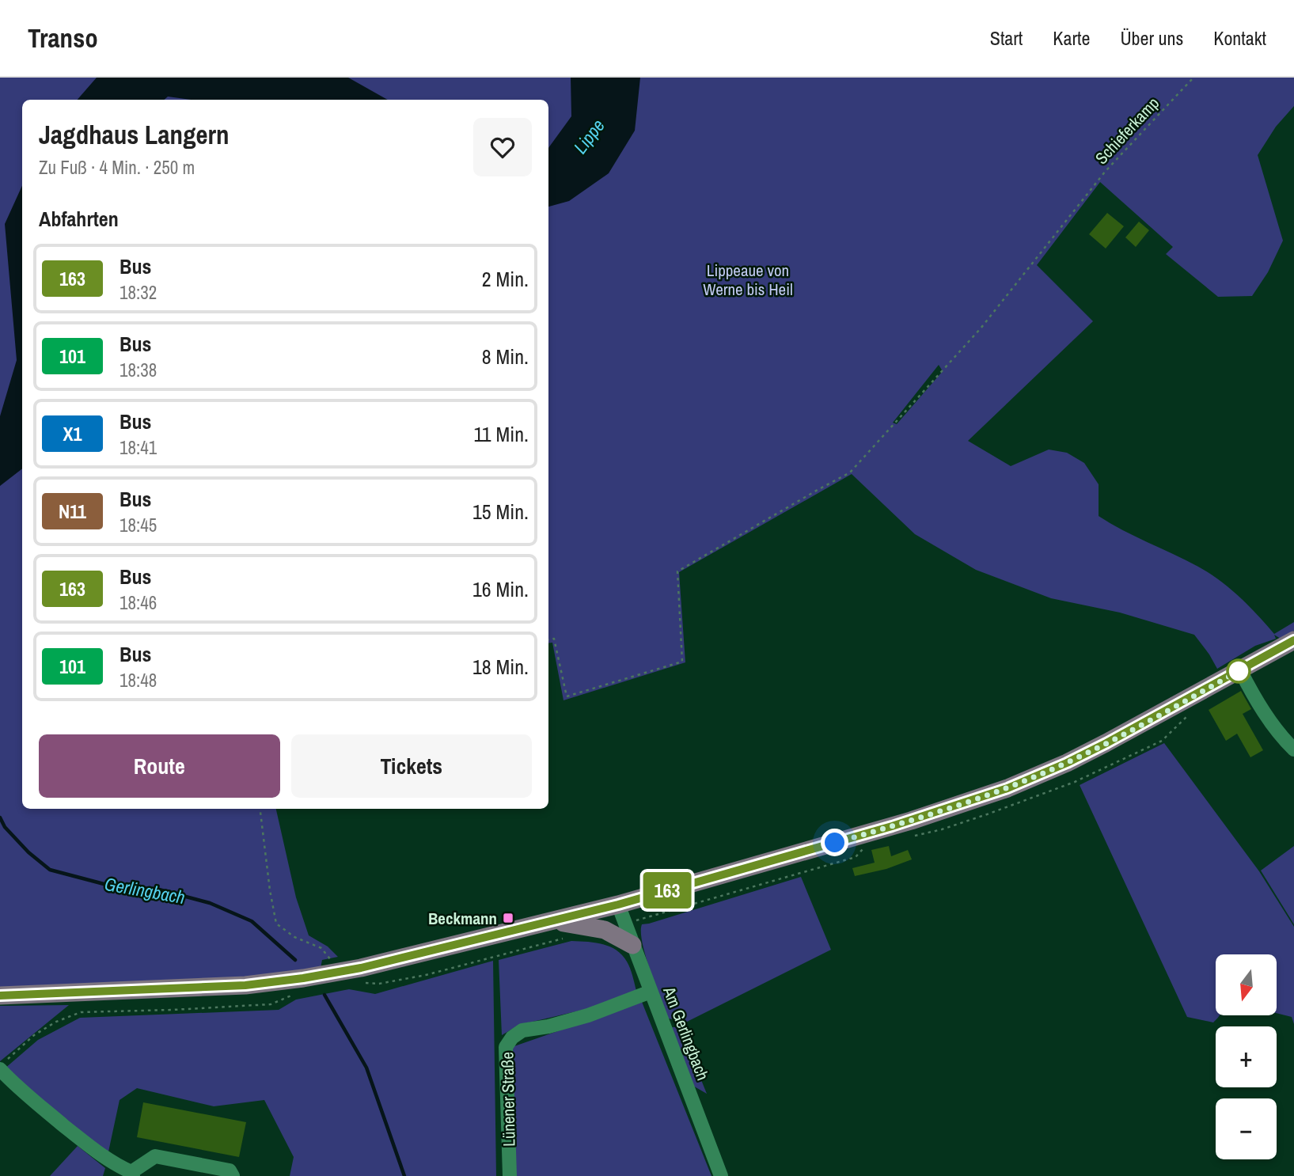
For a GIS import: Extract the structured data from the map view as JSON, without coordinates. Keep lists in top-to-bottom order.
{
  "streets": {
    "street": ["Am Gerlingbach", "Lünener Straße"],
    "path": ["Schieferkamp"]
  },
  "crossings": [
    ["Am Gerlingbach", "Lünener Straße"]
  ],
  "water": ["Lippe", "Gerlingbach"],
  "parks": ["Lippeaue von Werne bis Heil"],
  "places": {
    "transit": ["Beckmann"]
  },
  "lines": ["bus line 163"],
  "north": "bottom",
  "page": {
    "header": "Transo",
    "nav": [
      "Start",
      "Karte",
      "Über uns",
      "Kontakt"
    ],
    "on_map": "163",
    "heading": [
      ["Jagdhaus Langern", "Zu Fuß · 4 Min. · 250 m"],
      "Abfahrten"
    ],
    "list": [
      {
        "mark": "163",
        "name": "Bus",
        "note": "18:32",
        "value": "2 Min."
      },
      {
        "mark": "101",
        "name": "Bus",
        "note": "18:38",
        "value": "8 Min."
      },
      {
        "mark": "X1",
        "name": "Bus",
        "note": "18:41",
        "value": "11 Min."
      },
      {
        "mark": "N11",
        "name": "Bus",
        "note": "18:45",
        "value": "15 Min."
      },
      {
        "mark": "163",
        "name": "Bus",
        "note": "18:46",
        "value": "16 Min."
      },
      {
        "mark": "101",
        "name": "Bus",
        "note": "18:48",
        "value": "18 Min."
      }
    ],
    "buttons": ["Route", "Tickets"],
    "map_buttons": ["+", "−"]
  }
}
